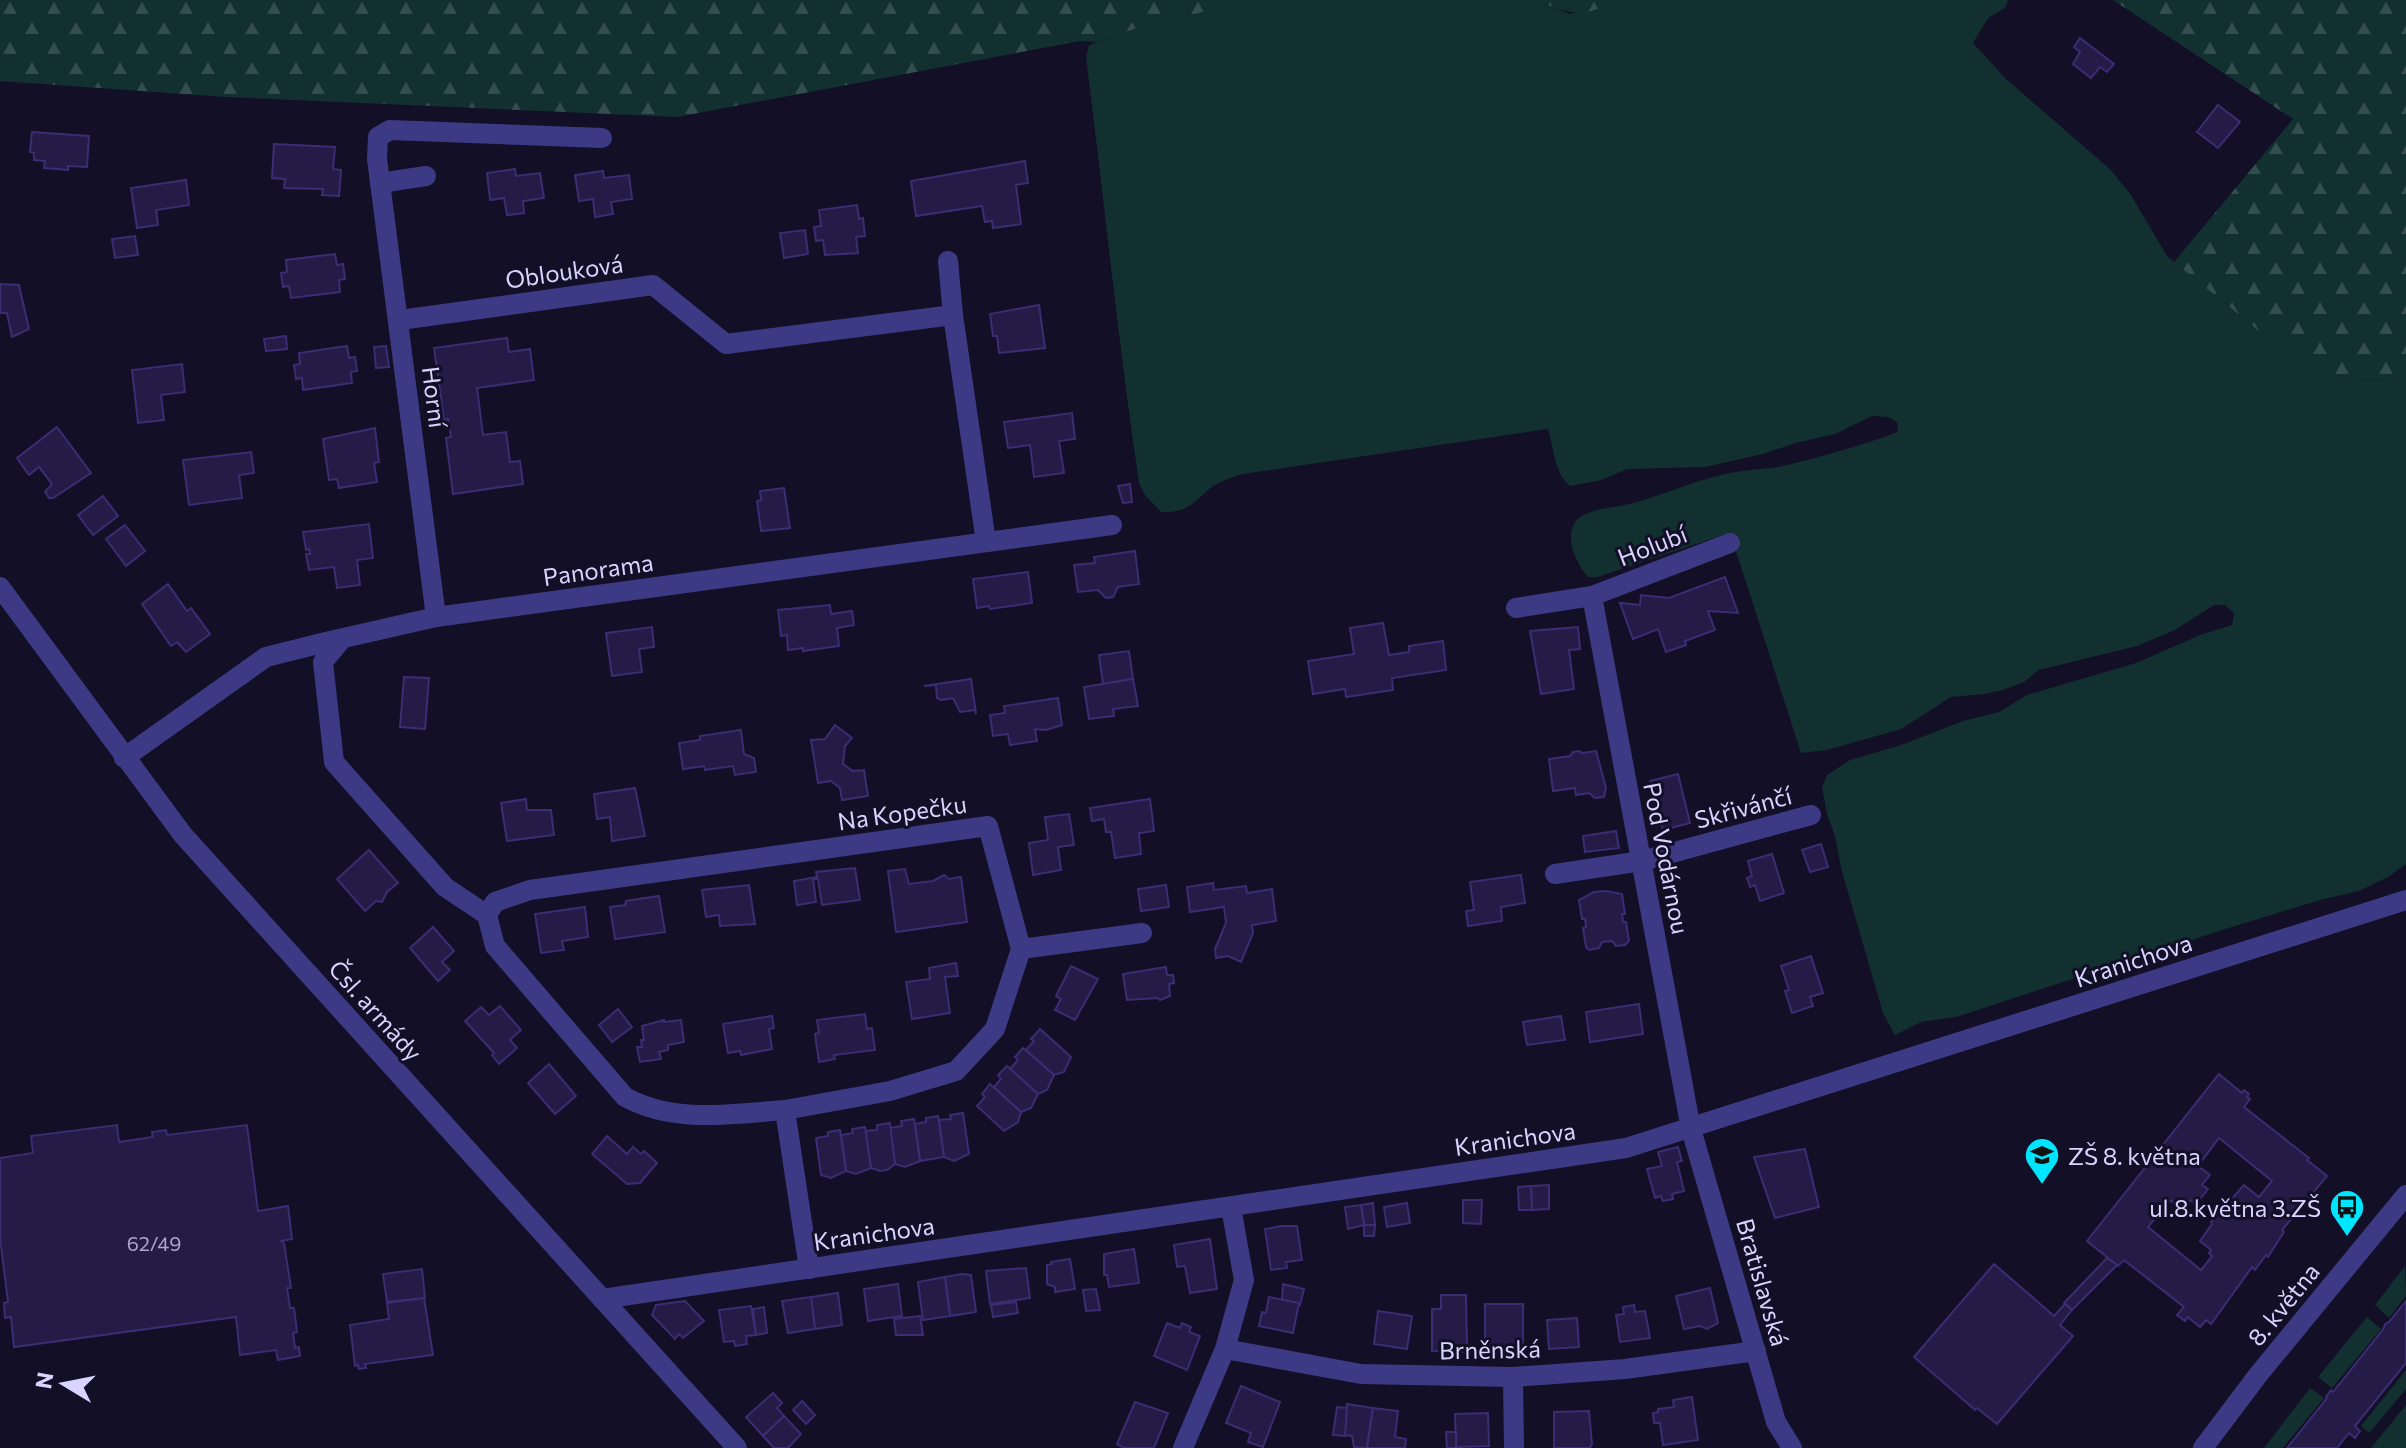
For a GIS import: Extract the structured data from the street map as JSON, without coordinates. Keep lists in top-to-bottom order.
{
  "streets": {
    "street": [
      "Oblouková",
      "Horní",
      "Holubí",
      "Panorama",
      "Skřivánčí",
      "Na Kopečku",
      "Pod Vodárnou",
      "Kranichova",
      "Čsl. armády",
      "Bratislavská",
      "8. května",
      "Brněnská"
    ]
  },
  "crossings": [
    ["Oblouková", "Horní"],
    ["Horní", "Panorama"],
    ["Holubí", "Pod Vodárnou"],
    ["Panorama", "Čsl. armády"],
    ["Skřivánčí", "Pod Vodárnou"],
    ["Pod Vodárnou", "Kranichova"],
    ["Pod Vodárnou", "Bratislavská"],
    ["Kranichova", "Čsl. armády"],
    ["Kranichova", "Bratislavská"],
    ["Bratislavská", "Brněnská"]
  ],
  "places": {
    "school or university": ["ZŠ 8. května"],
    "bus stop": ["ul.8.května 3.ZŠ"]
  },
  "house_numbers": ["62/49"],
  "north": "left"
}
